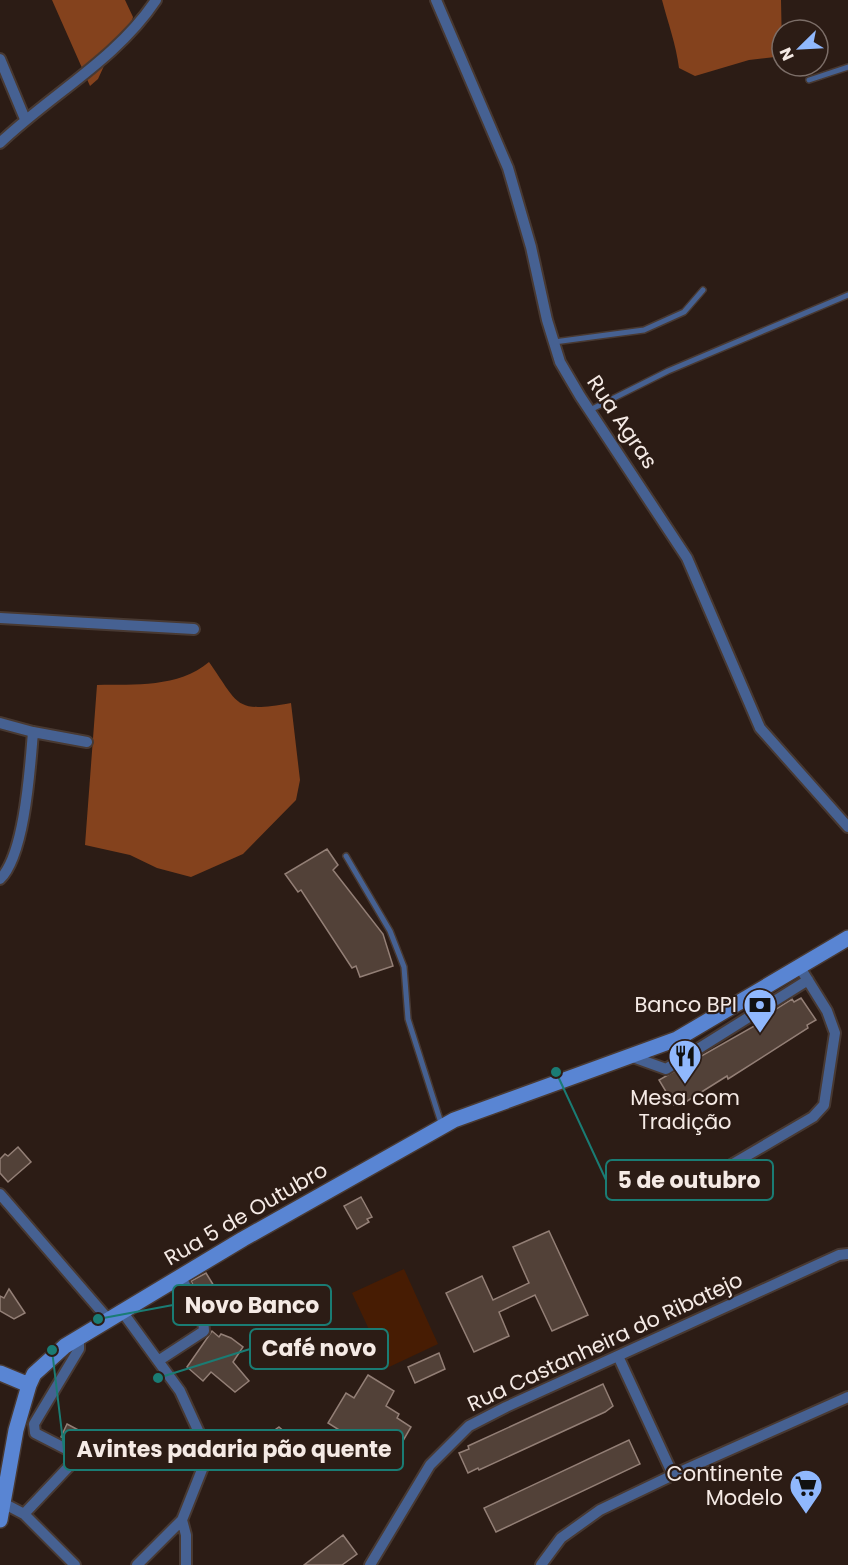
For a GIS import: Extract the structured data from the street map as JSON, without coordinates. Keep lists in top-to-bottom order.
{
  "streets": {
    "street": ["Rua Agras", "Rua 5 de Outubro", "Rua Castanheira do Ribatejo"]
  },
  "places": {
    "bank": ["Banco BPI"],
    "other": [
      "5 de outubro",
      "Novo Banco",
      "Avintes padaria pão quente",
      "Café novo"
    ],
    "restaurant": ["Mesa com Tradição"],
    "supermarket": ["Continente Modelo"]
  },
  "north": "bottom left"
}
